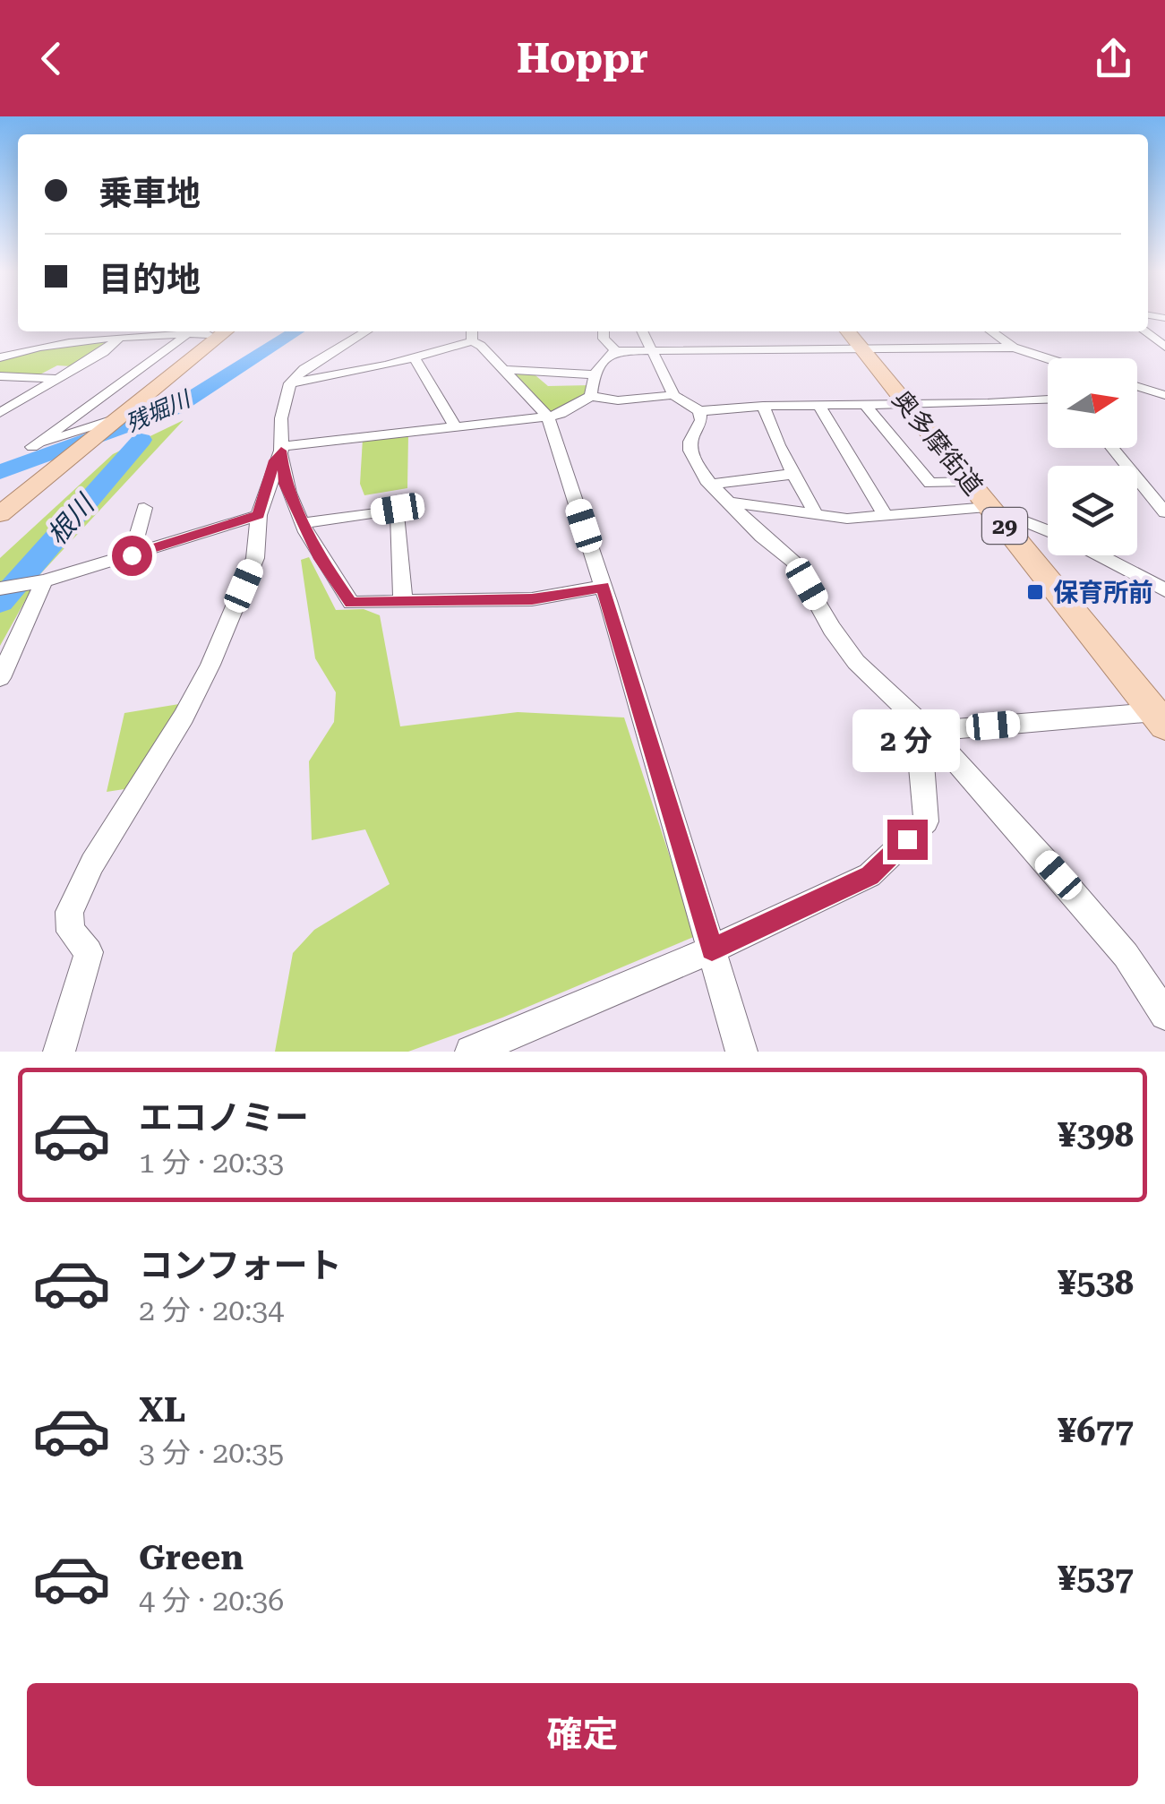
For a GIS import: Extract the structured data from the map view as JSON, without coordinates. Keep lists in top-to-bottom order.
{
  "streets": {
    "main road": ["奥多摩街道", "29"]
  },
  "water": ["残堀川", "根川"],
  "places": {
    "transit": ["保育所前"]
  },
  "north": "right",
  "page": {
    "header": "Hoppr",
    "banner": ["乗車地", "目的地"],
    "bubble": "2 分",
    "list": [
      {
        "name": "エコノミー",
        "note": "1 分 · 20:33",
        "value": "¥398"
      },
      {
        "name": "コンフォート",
        "note": "2 分 · 20:34",
        "value": "¥538"
      },
      {
        "name": "XL",
        "note": "3 分 · 20:35",
        "value": "¥677"
      },
      {
        "name": "Green",
        "note": "4 分 · 20:36",
        "value": "¥537"
      }
    ],
    "buttons": "確定"
  }
}
